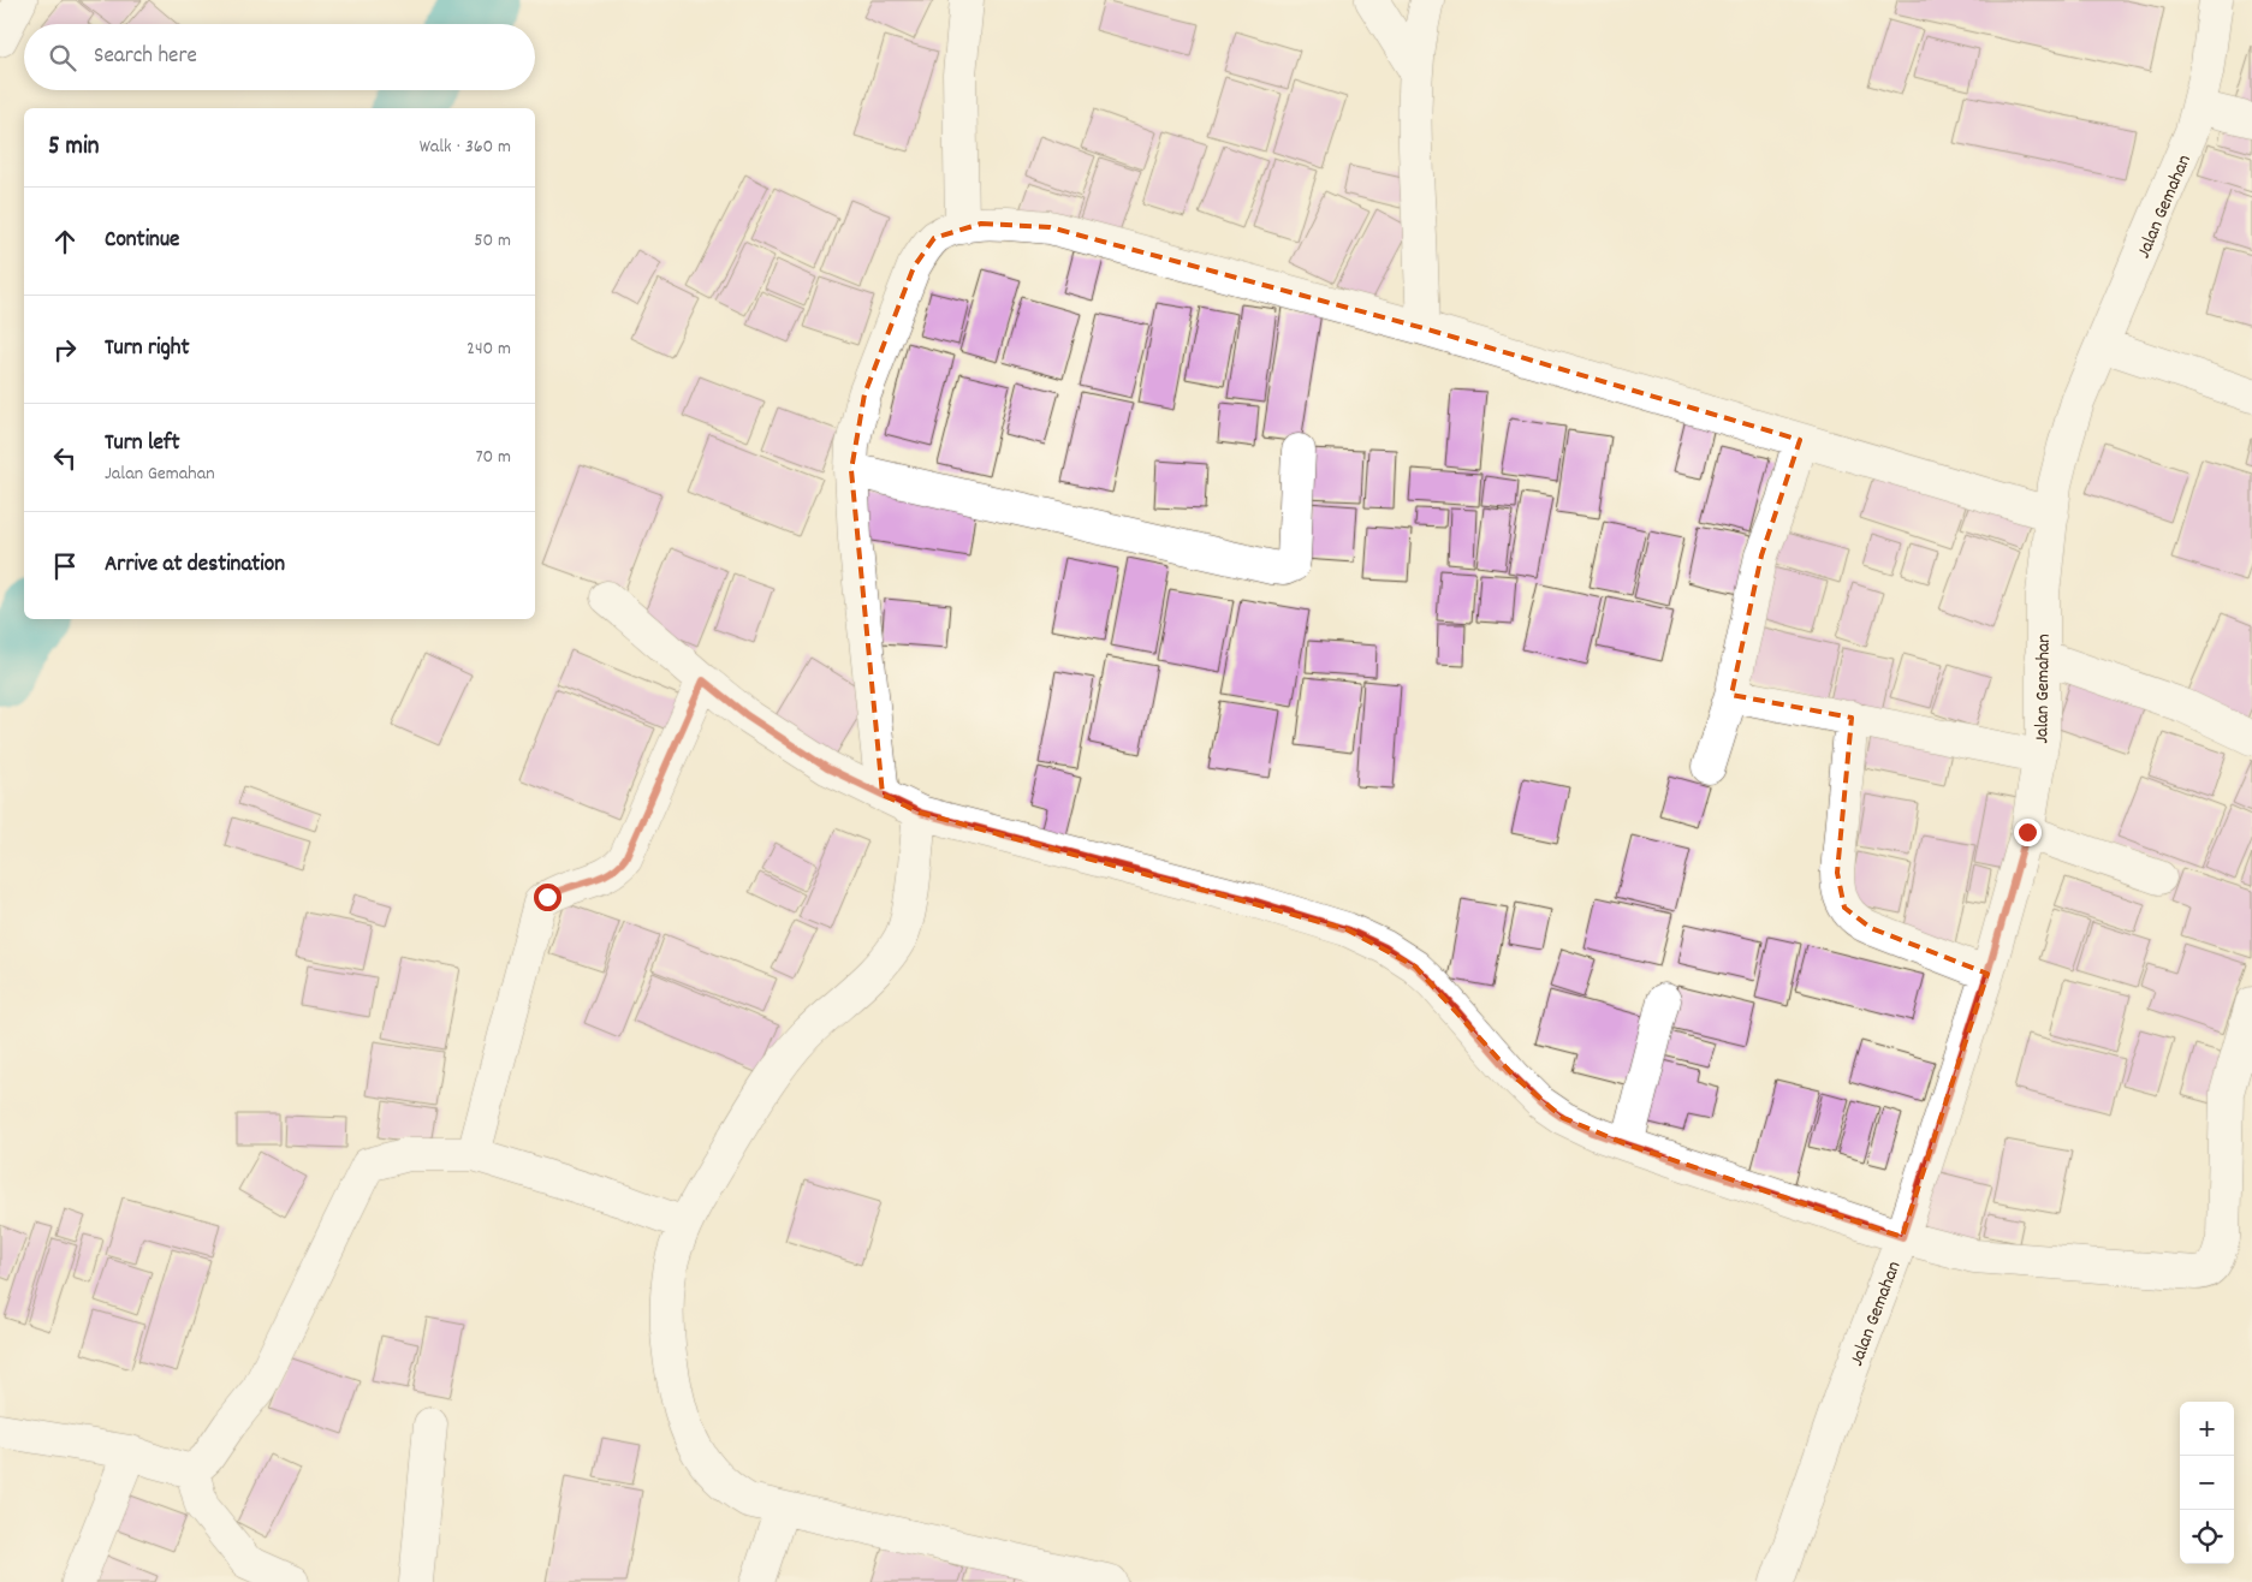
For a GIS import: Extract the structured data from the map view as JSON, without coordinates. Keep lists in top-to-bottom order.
{
  "streets": {
    "street": ["Jalan Gemahan"]
  },
  "page": {
    "search": "Search here",
    "heading": ["5 min", "Walk · 360 m"],
    "list": [
      ["Continue", "50 m"],
      ["Turn right", "240 m"],
      ["Turn left", "Jalan Gemahan", "70 m"],
      "Arrive at destination"
    ],
    "map_buttons": ["+", "−"]
  }
}
